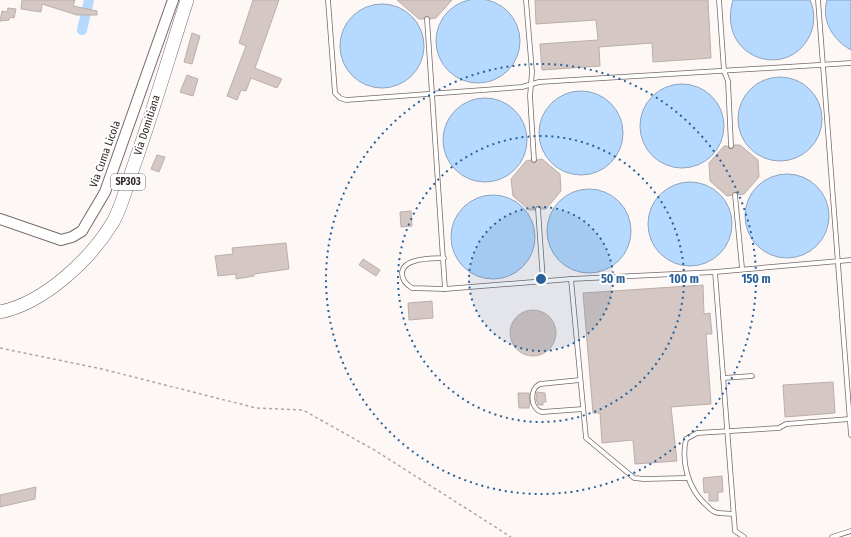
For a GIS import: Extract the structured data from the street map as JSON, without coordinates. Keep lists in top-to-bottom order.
{
  "streets": {
    "main road": ["Via Domitiana", "SP303"],
    "street": ["Via Cuma Licola"]
  },
  "rings": ["50 m", "100 m", "150 m"]
}
